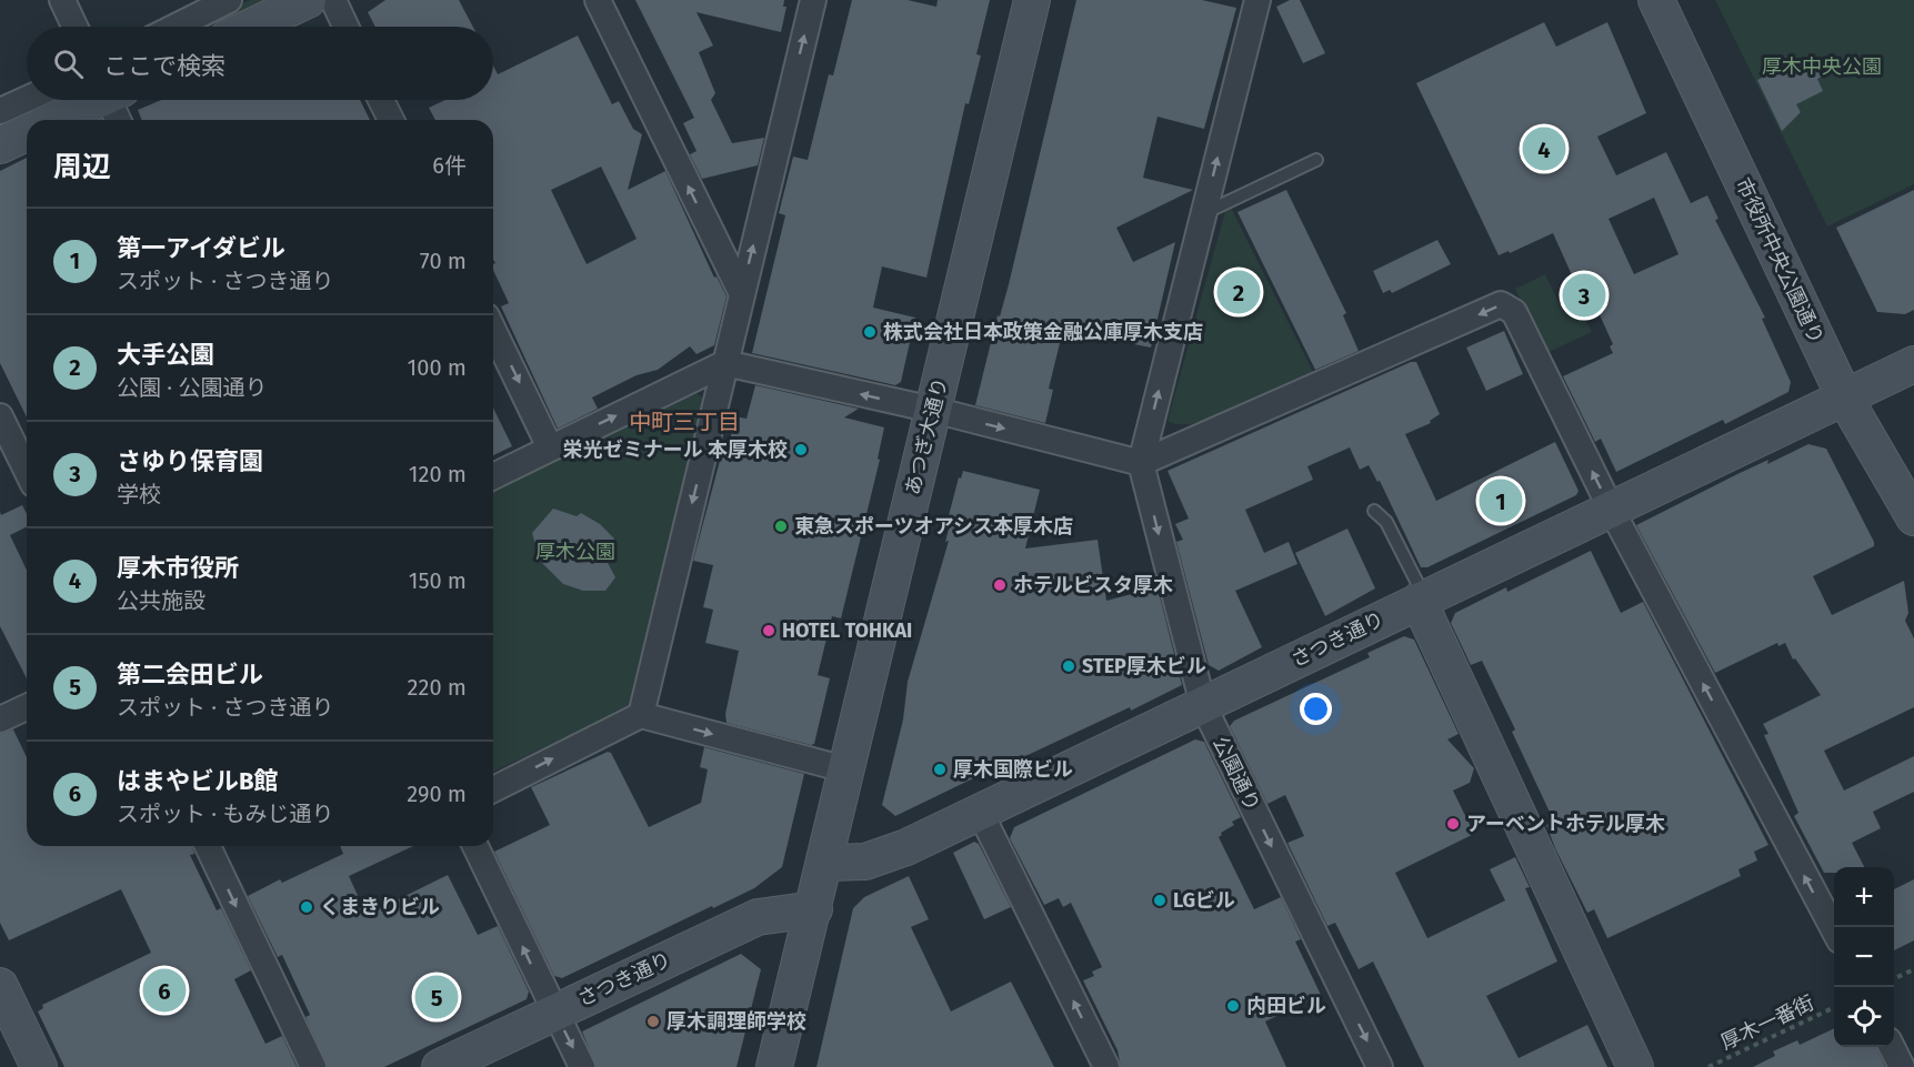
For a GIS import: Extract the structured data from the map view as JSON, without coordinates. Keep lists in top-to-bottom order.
{
  "streets": {
    "street": [
      "市役所中央公園通り",
      "あつぎ大通り",
      "さつき通り",
      "公園通り"
    ],
    "path": ["厚木一番街"]
  },
  "crossings": [
    ["市役所中央公園通り", "さつき通り"],
    ["あつぎ大通り", "さつき通り"],
    ["さつき通り", "公園通り"]
  ],
  "one_way": ["公園通り"],
  "districts": ["中町三丁目"],
  "parks": ["厚木中央公園", "厚木公園"],
  "places": [
    "株式会社日本政策金融公庫厚木支店",
    "栄光ゼミナール 本厚木校",
    "東急スポーツオアシス本厚木店",
    "ホテルビスタ厚木",
    "HOTEL TOHKAI",
    "STEP厚木ビル",
    "厚木国際ビル",
    "アーベントホテル厚木",
    "LGビル",
    "くまきりビル",
    "内田ビル",
    "厚木調理師学校"
  ],
  "page": {
    "search": "ここで検索",
    "heading": ["周辺", "6件"],
    "pins": [
      "4",
      "2",
      "3",
      "1",
      "6",
      "5"
    ],
    "list": [
      {
        "mark": "1",
        "name": "第一アイダビル",
        "note": "スポット · さつき通り",
        "value": "70 m"
      },
      {
        "mark": "2",
        "name": "大手公園",
        "note": "公園 · 公園通り",
        "value": "100 m"
      },
      {
        "mark": "3",
        "name": "さゆり保育園",
        "note": "学校",
        "value": "120 m"
      },
      {
        "mark": "4",
        "name": "厚木市役所",
        "note": "公共施設",
        "value": "150 m"
      },
      {
        "mark": "5",
        "name": "第二会田ビル",
        "note": "スポット · さつき通り",
        "value": "220 m"
      },
      {
        "mark": "6",
        "name": "はまやビルB館",
        "note": "スポット · もみじ通り",
        "value": "290 m"
      }
    ],
    "map_buttons": ["+", "−"]
  }
}
